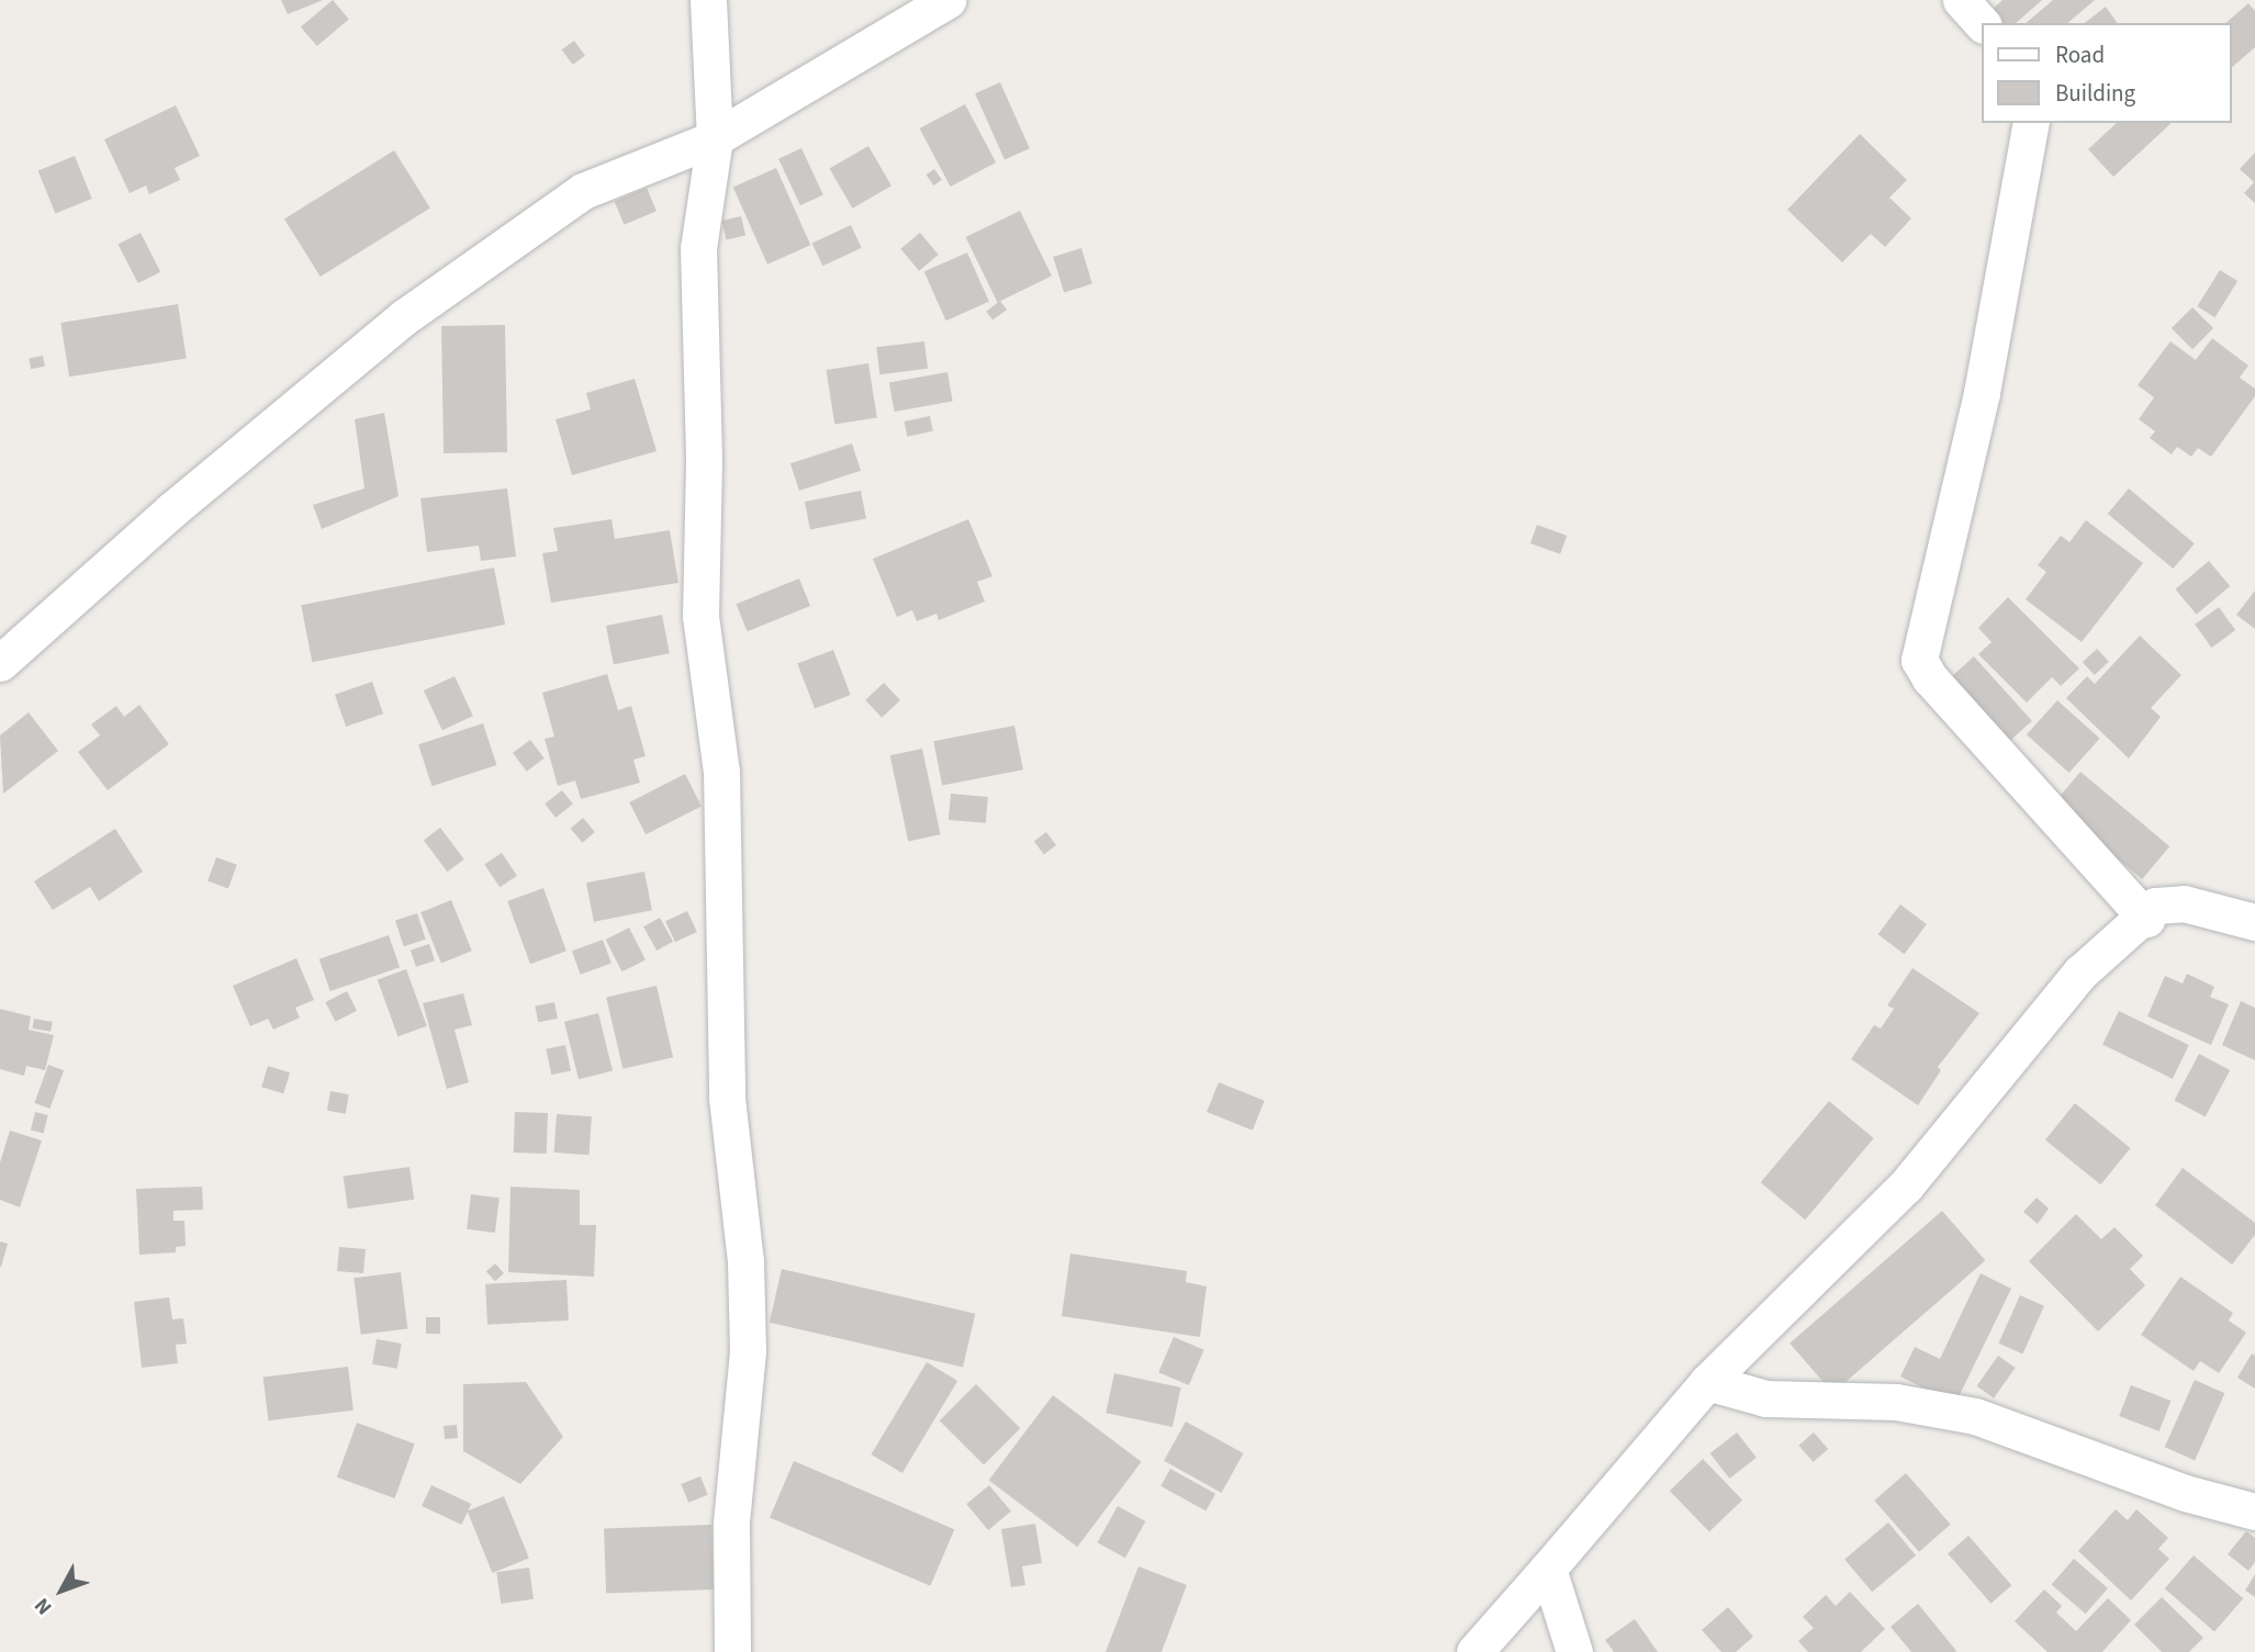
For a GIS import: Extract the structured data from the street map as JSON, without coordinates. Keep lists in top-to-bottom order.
{
  "legend": ["Road", "Building"],
  "north": "bottom left"
}
